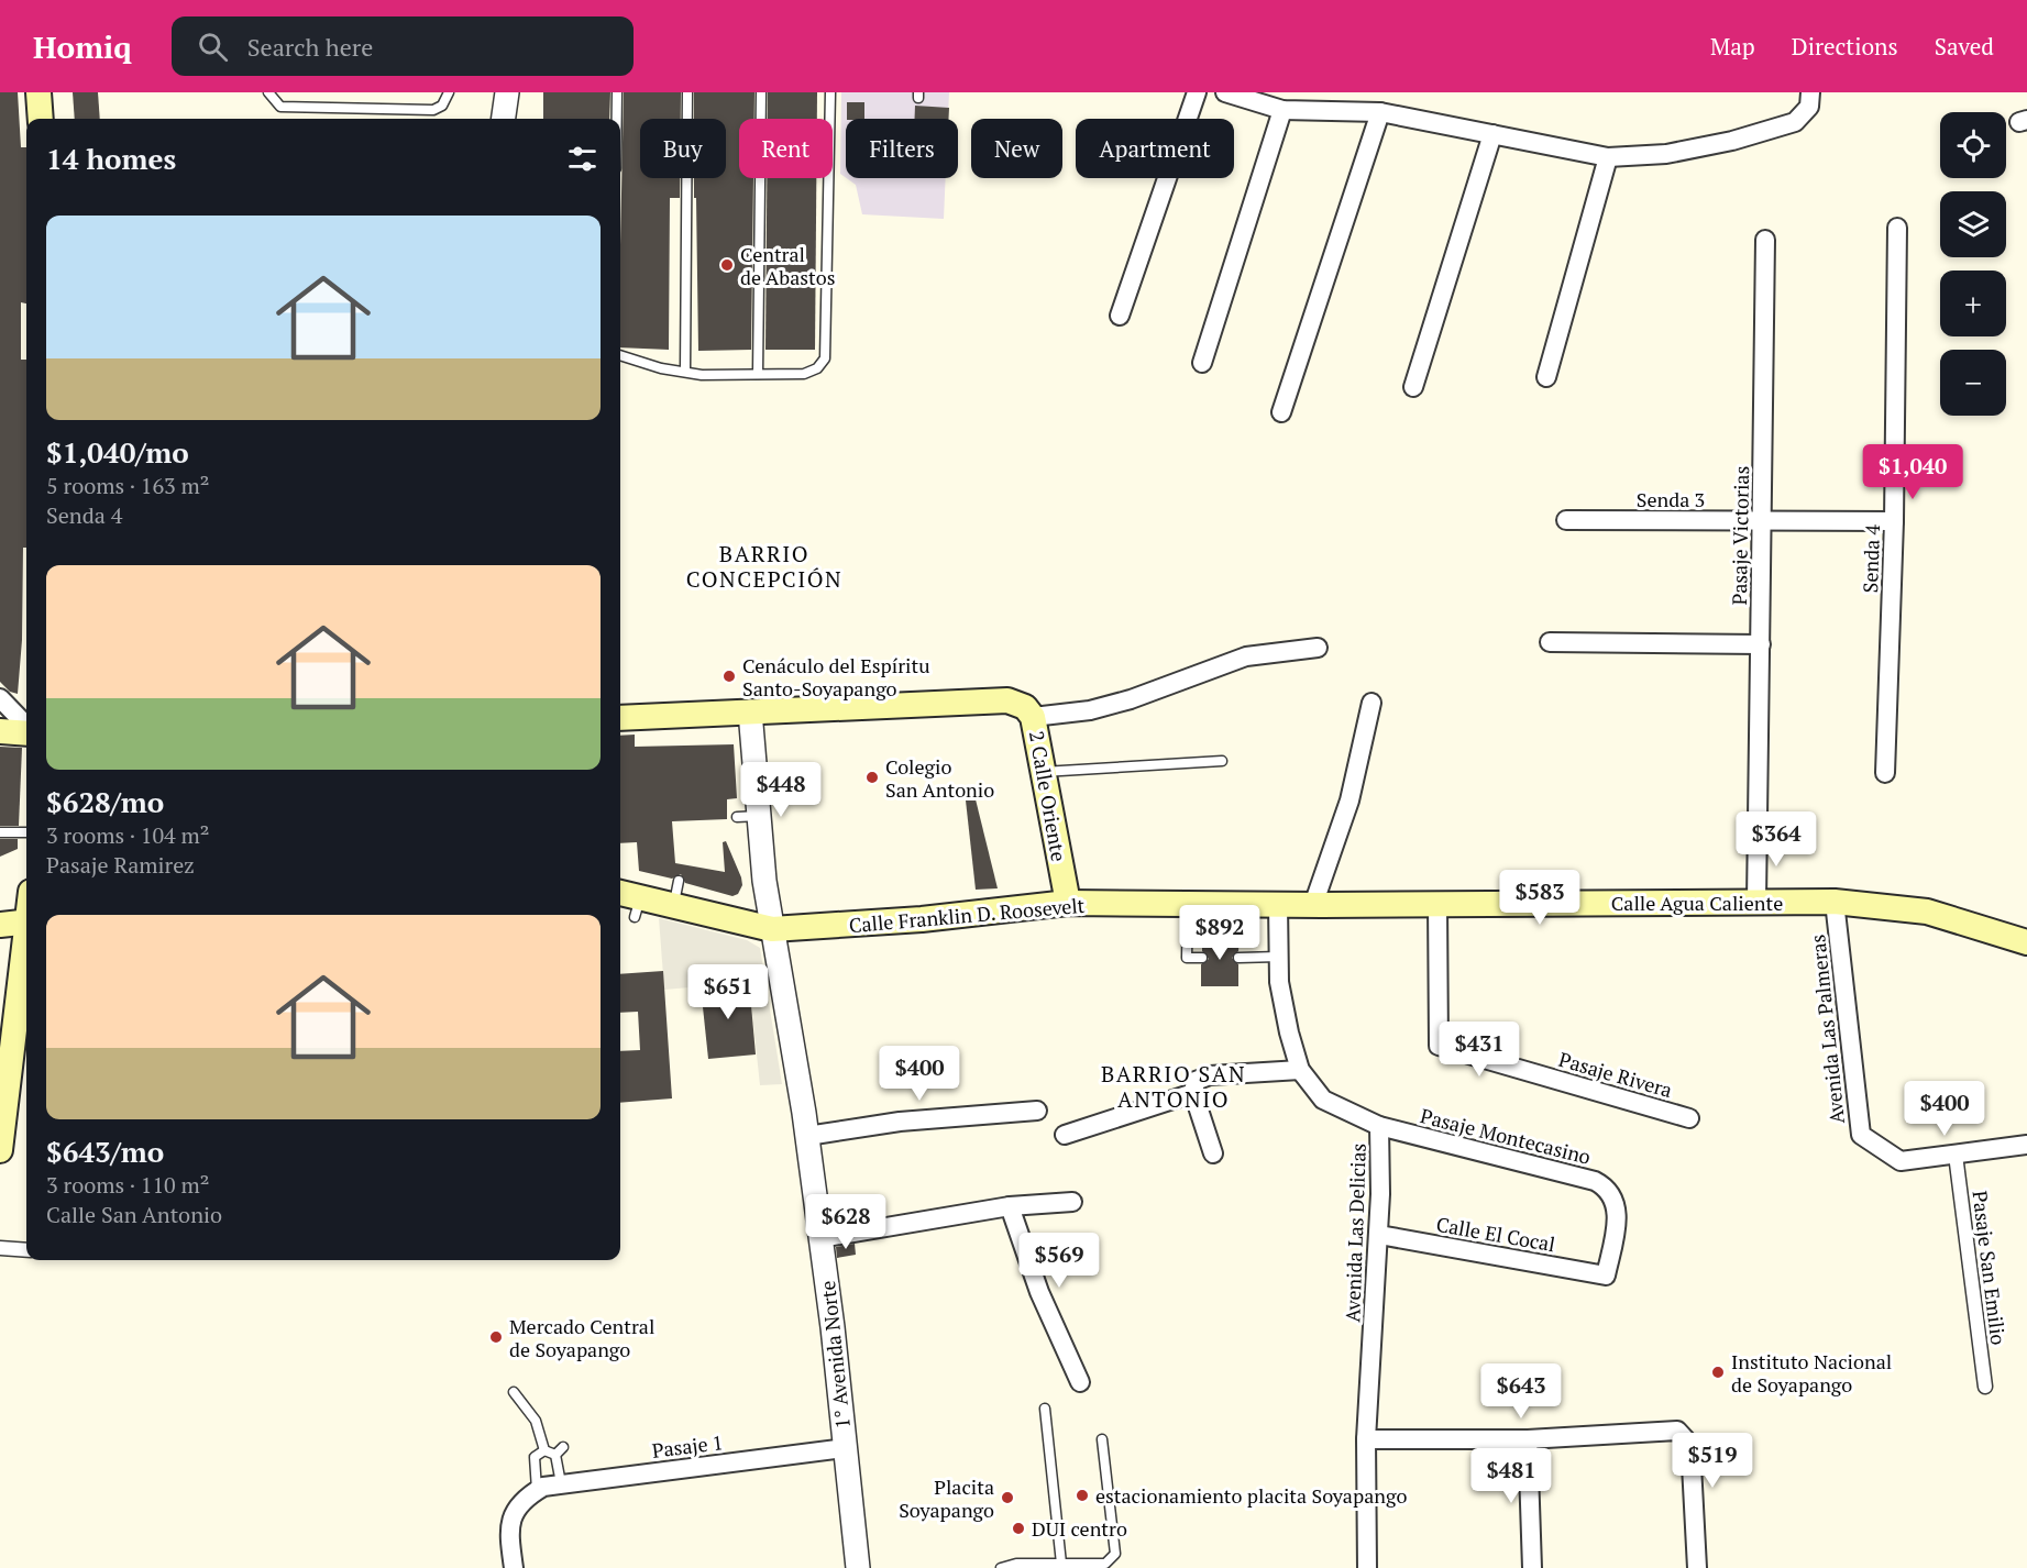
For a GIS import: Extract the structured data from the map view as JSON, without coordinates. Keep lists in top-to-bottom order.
{
  "streets": {
    "main road": ["2 Calle Oriente", "Calle Agua Caliente", "Calle Franklin D. Roosevelt"],
    "street": [
      "Senda 3",
      "Pasaje Victorias",
      "Senda 4",
      "Avenida Las Palmeras",
      "Pasaje Rivera",
      "Pasaje Montecasino",
      "Avenida Las Delicias",
      "Calle El Cocal",
      "Pasaje San Emilio",
      "1° Avenida Norte",
      "Pasaje 1"
    ]
  },
  "crossings": [
    ["Senda 3", "Pasaje Victorias"],
    ["Senda 3", "Senda 4"],
    ["Pasaje Victorias", "Calle Agua Caliente"],
    ["2 Calle Oriente", "Calle Franklin D. Roosevelt"],
    ["2 Calle Oriente", "1° Avenida Norte"],
    ["Calle Agua Caliente", "Calle Franklin D. Roosevelt"],
    ["Calle Agua Caliente", "Avenida Las Palmeras"],
    ["Calle Agua Caliente", "Pasaje Rivera"],
    ["Calle Franklin D. Roosevelt", "Avenida Las Delicias"],
    ["Calle Franklin D. Roosevelt", "1° Avenida Norte"],
    ["Avenida Las Palmeras", "Pasaje San Emilio"],
    ["Pasaje Montecasino", "Avenida Las Delicias"],
    ["Pasaje Montecasino", "Calle El Cocal"],
    ["Avenida Las Delicias", "Calle El Cocal"],
    ["1° Avenida Norte", "Pasaje 1"]
  ],
  "districts": ["BARRIO CONCEPCIÓN", "BARRIO SAN ANTONIO"],
  "places": [
    "Central de Abastos",
    "Cenáculo del Espíritu Santo-Soyapango",
    "Colegio San Antonio",
    "Mercado Central de Soyapango",
    "Instituto Nacional de Soyapango",
    "estacionamiento placita Soyapango",
    "Placita Soyapango",
    "DUI centro"
  ],
  "page": {
    "header": "Homiq",
    "search": "Search here",
    "nav": ["Map", "Directions", "Saved"],
    "map_buttons": ["+", "−"],
    "chip": [
      "Buy",
      "Rent",
      "Filters",
      "New",
      "Apartment"
    ],
    "heading": "14 homes",
    "list": [
      {
        "name": "$1,040/mo",
        "note": "5 rooms · 163 m² · Senda 4"
      },
      {
        "name": "$628/mo",
        "note": "3 rooms · 104 m² · Pasaje Ramirez"
      },
      {
        "name": "$643/mo",
        "note": "3 rooms · 110 m² · Calle San Antonio"
      }
    ],
    "price": [
      "$1,040",
      "$448",
      "$364",
      "$583",
      "$892",
      "$651",
      "$431",
      "$400",
      "$400",
      "$628",
      "$569",
      "$643",
      "$519",
      "$481"
    ]
  }
}
